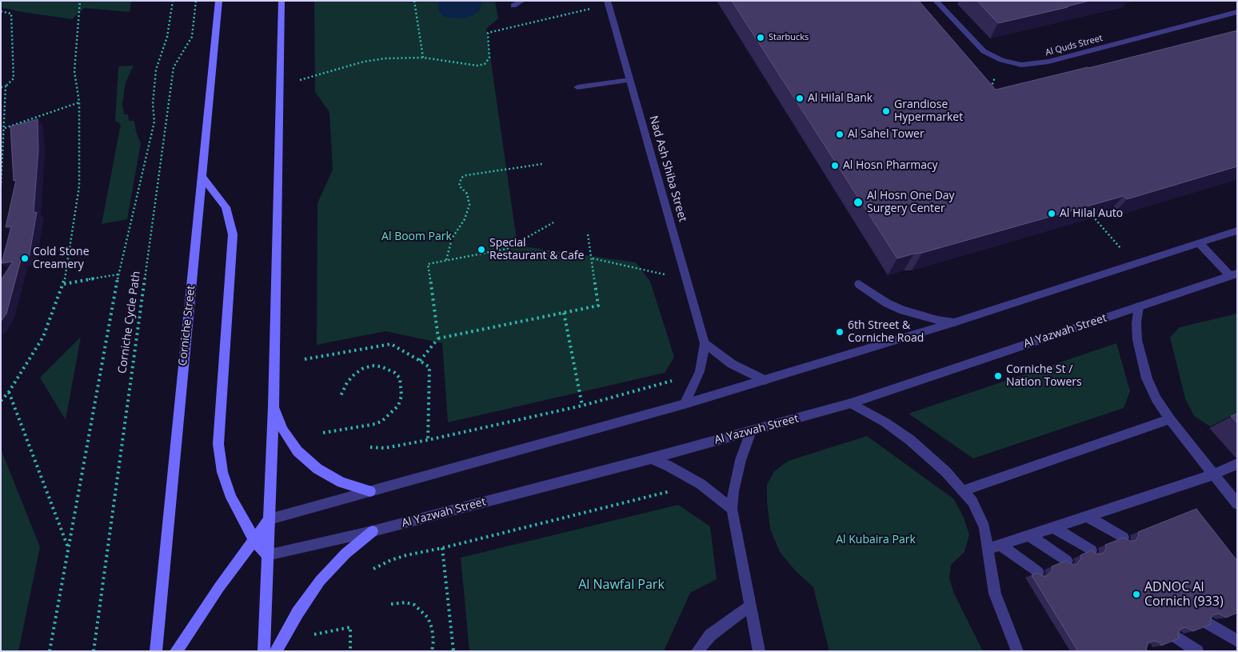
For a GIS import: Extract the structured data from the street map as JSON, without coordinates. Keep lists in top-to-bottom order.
{
  "streets": {
    "main road": ["Corniche Street"],
    "street": ["Al Quds Street", "Nad Ash Shiba Street", "Al Yazwah Street"],
    "path": ["Corniche Cycle Path"]
  },
  "parks": ["Al Boom Park", "Al Kubaira Park", "Al Nawfal Park"],
  "places": [
    "Starbucks",
    "Al Hilal Bank",
    "Grandiose Hypermarket",
    "Al Sahel Tower",
    "Al Hosn Pharmacy",
    "Al Hosn One Day Surgery Center",
    "Al Hilal Auto",
    "Special Restaurant & Cafe",
    "Cold Stone Creamery",
    "6th Street & Corniche Road",
    "Corniche St / Nation Towers",
    "ADNOC Al Cornich (933)"
  ]
}
